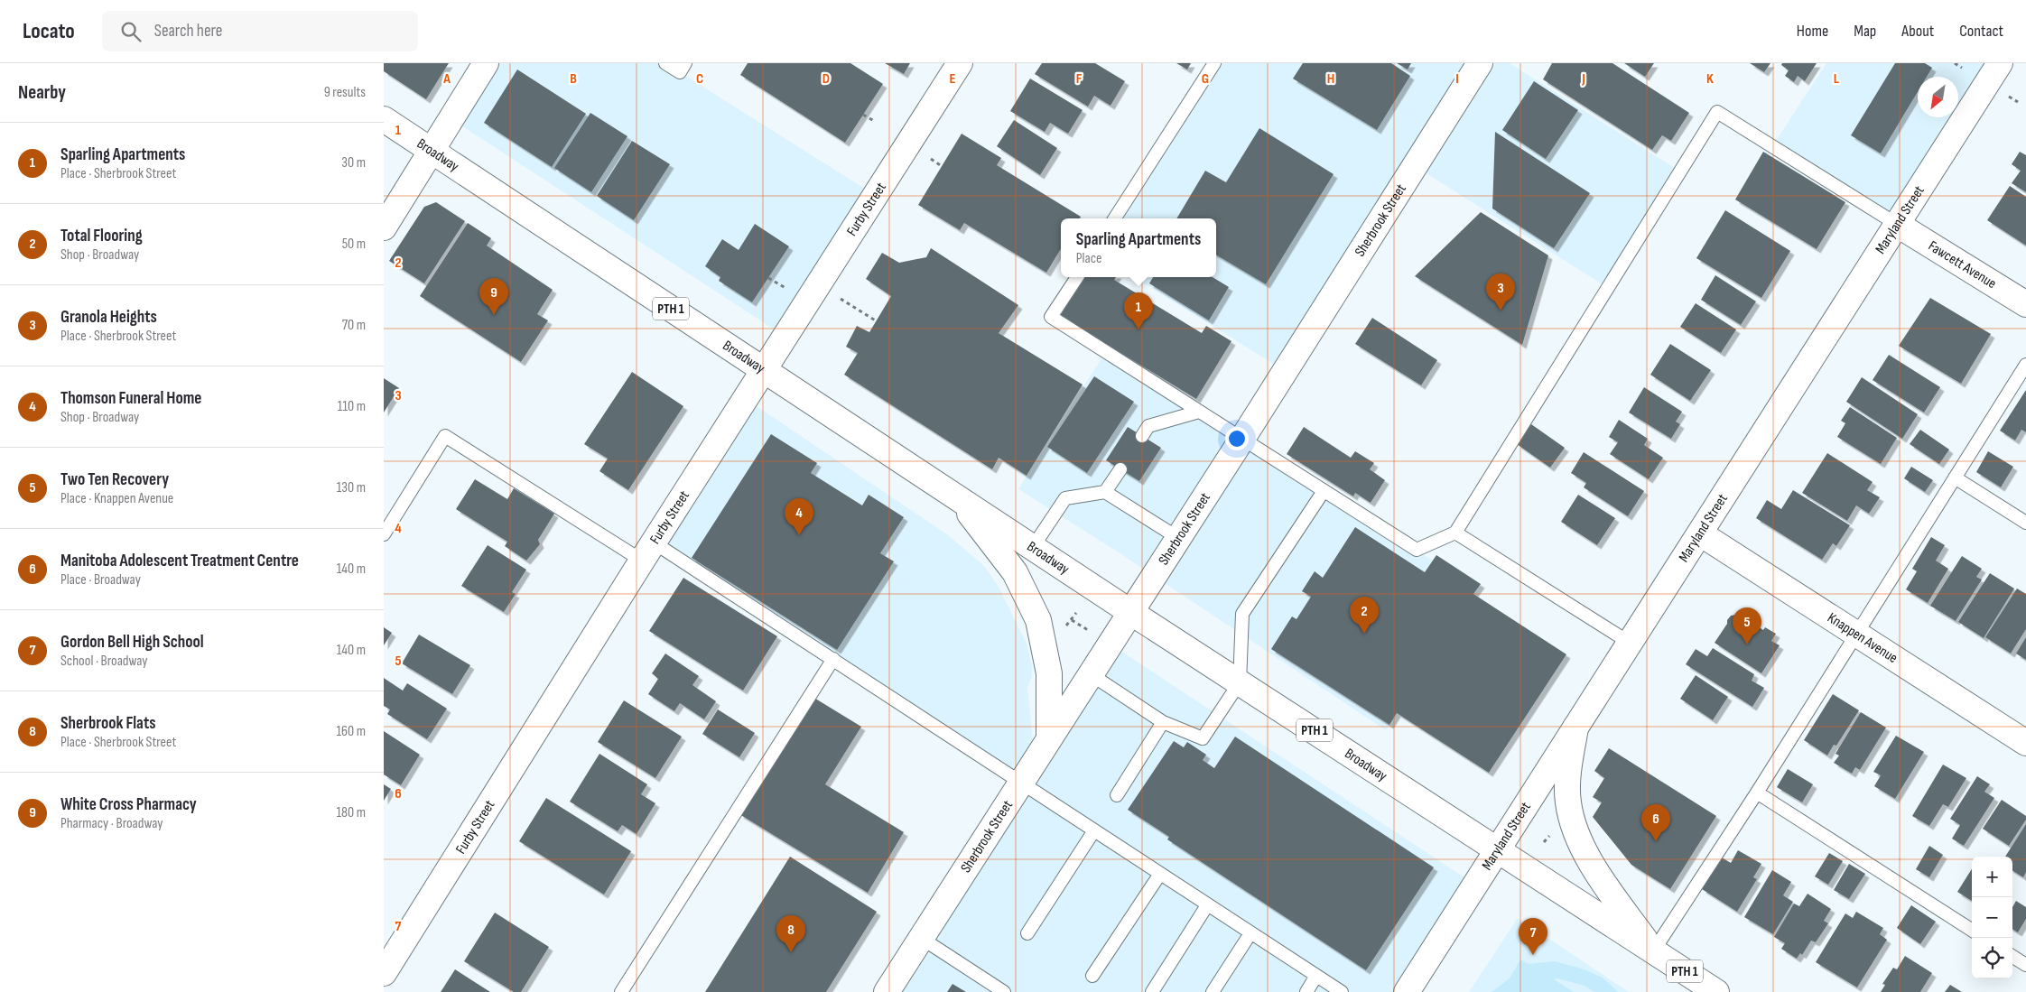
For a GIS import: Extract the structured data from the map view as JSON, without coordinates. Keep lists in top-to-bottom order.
{
  "streets": {
    "main road": [
      "Broadway",
      "Furby Street",
      "Sherbrook Street",
      "Maryland Street",
      "Fawcett Avenue",
      "PTH 1",
      "Knappen Avenue"
    ]
  },
  "crossings": [
    ["Broadway", "Furby Street"],
    ["Broadway", "Sherbrook Street"],
    ["Broadway", "Maryland Street"],
    ["Maryland Street", "Fawcett Avenue"],
    ["Maryland Street", "Knappen Avenue"]
  ],
  "north": "bottom left",
  "page": {
    "header": "Locato",
    "search": "Search here",
    "nav": [
      "Home",
      "Map",
      "About",
      "Contact"
    ],
    "heading": ["Nearby", "9 results"],
    "list": [
      {
        "mark": "1",
        "name": "Sparling Apartments",
        "note": "Place · Sherbrook Street",
        "value": "30 m"
      },
      {
        "mark": "2",
        "name": "Total Flooring",
        "note": "Shop · Broadway",
        "value": "50 m"
      },
      {
        "mark": "3",
        "name": "Granola Heights",
        "note": "Place · Sherbrook Street",
        "value": "70 m"
      },
      {
        "mark": "4",
        "name": "Thomson Funeral Home",
        "note": "Shop · Broadway",
        "value": "110 m"
      },
      {
        "mark": "5",
        "name": "Two Ten Recovery",
        "note": "Place · Knappen Avenue",
        "value": "130 m"
      },
      {
        "mark": "6",
        "name": "Manitoba Adolescent Treatment Centre",
        "note": "Place · Broadway",
        "value": "140 m"
      },
      {
        "mark": "7",
        "name": "Gordon Bell High School",
        "note": "School · Broadway",
        "value": "140 m"
      },
      {
        "mark": "8",
        "name": "Sherbrook Flats",
        "note": "Place · Sherbrook Street",
        "value": "160 m"
      },
      {
        "mark": "9",
        "name": "White Cross Pharmacy",
        "note": "Pharmacy · Broadway",
        "value": "180 m"
      }
    ],
    "popup": ["Sparling Apartments", "Place"],
    "pins": [
      "3",
      "9",
      "1",
      "4",
      "2",
      "5",
      "6",
      "8",
      "7"
    ],
    "map_buttons": ["+", "−"]
  },
  "grid": {
    "columns": [
      "A",
      "B",
      "C",
      "D",
      "E",
      "F",
      "G",
      "H",
      "I",
      "J",
      "K",
      "L"
    ],
    "rows": [
      "1",
      "2",
      "3",
      "4",
      "5",
      "6",
      "7"
    ]
  }
}
